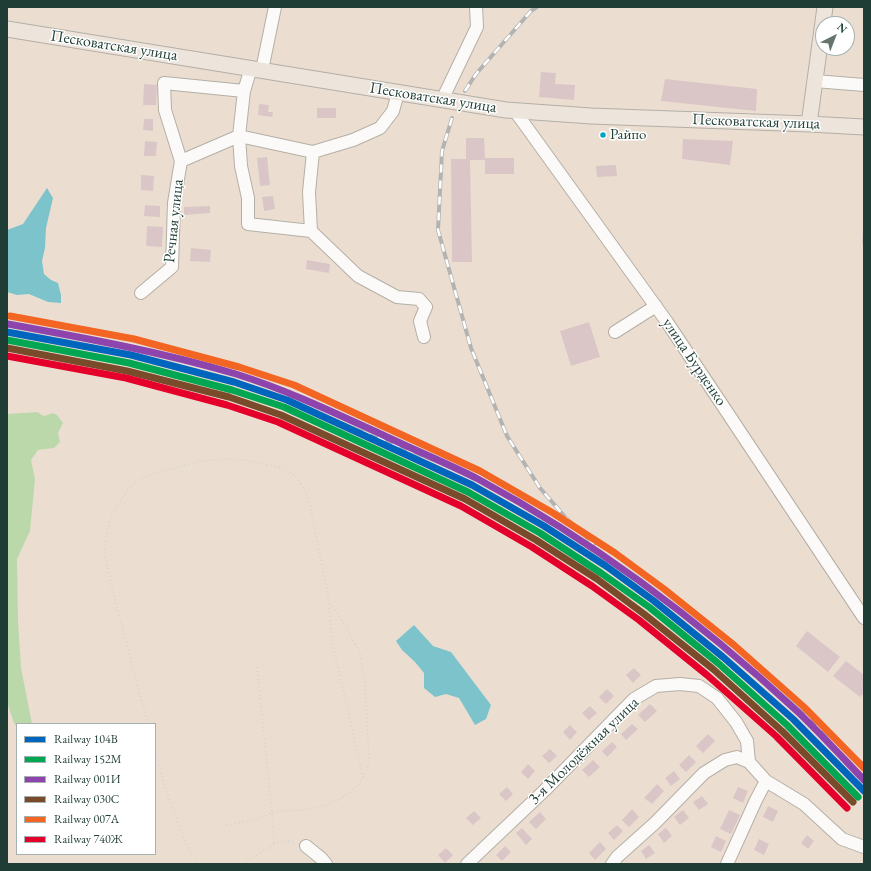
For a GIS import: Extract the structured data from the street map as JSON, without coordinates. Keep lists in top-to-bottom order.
{
  "streets": {
    "main road": ["Песковатская улица"],
    "street": ["Речная улица", "улица Бурденко", "3-я Молодёжная улица"]
  },
  "crossings": [
    ["Песковатская улица", "улица Бурденко"]
  ],
  "places": ["Райпо"],
  "lines": [
    "rail line 007А",
    "rail line 001И",
    "rail line 104В",
    "rail line 152М",
    "rail line 030C",
    "rail line 740Ж"
  ],
  "legend": [
    "Railway 104В",
    "Railway 152М",
    "Railway 001И",
    "Railway 030C",
    "Railway 007А",
    "Railway 740Ж"
  ],
  "north": "top right"
}
